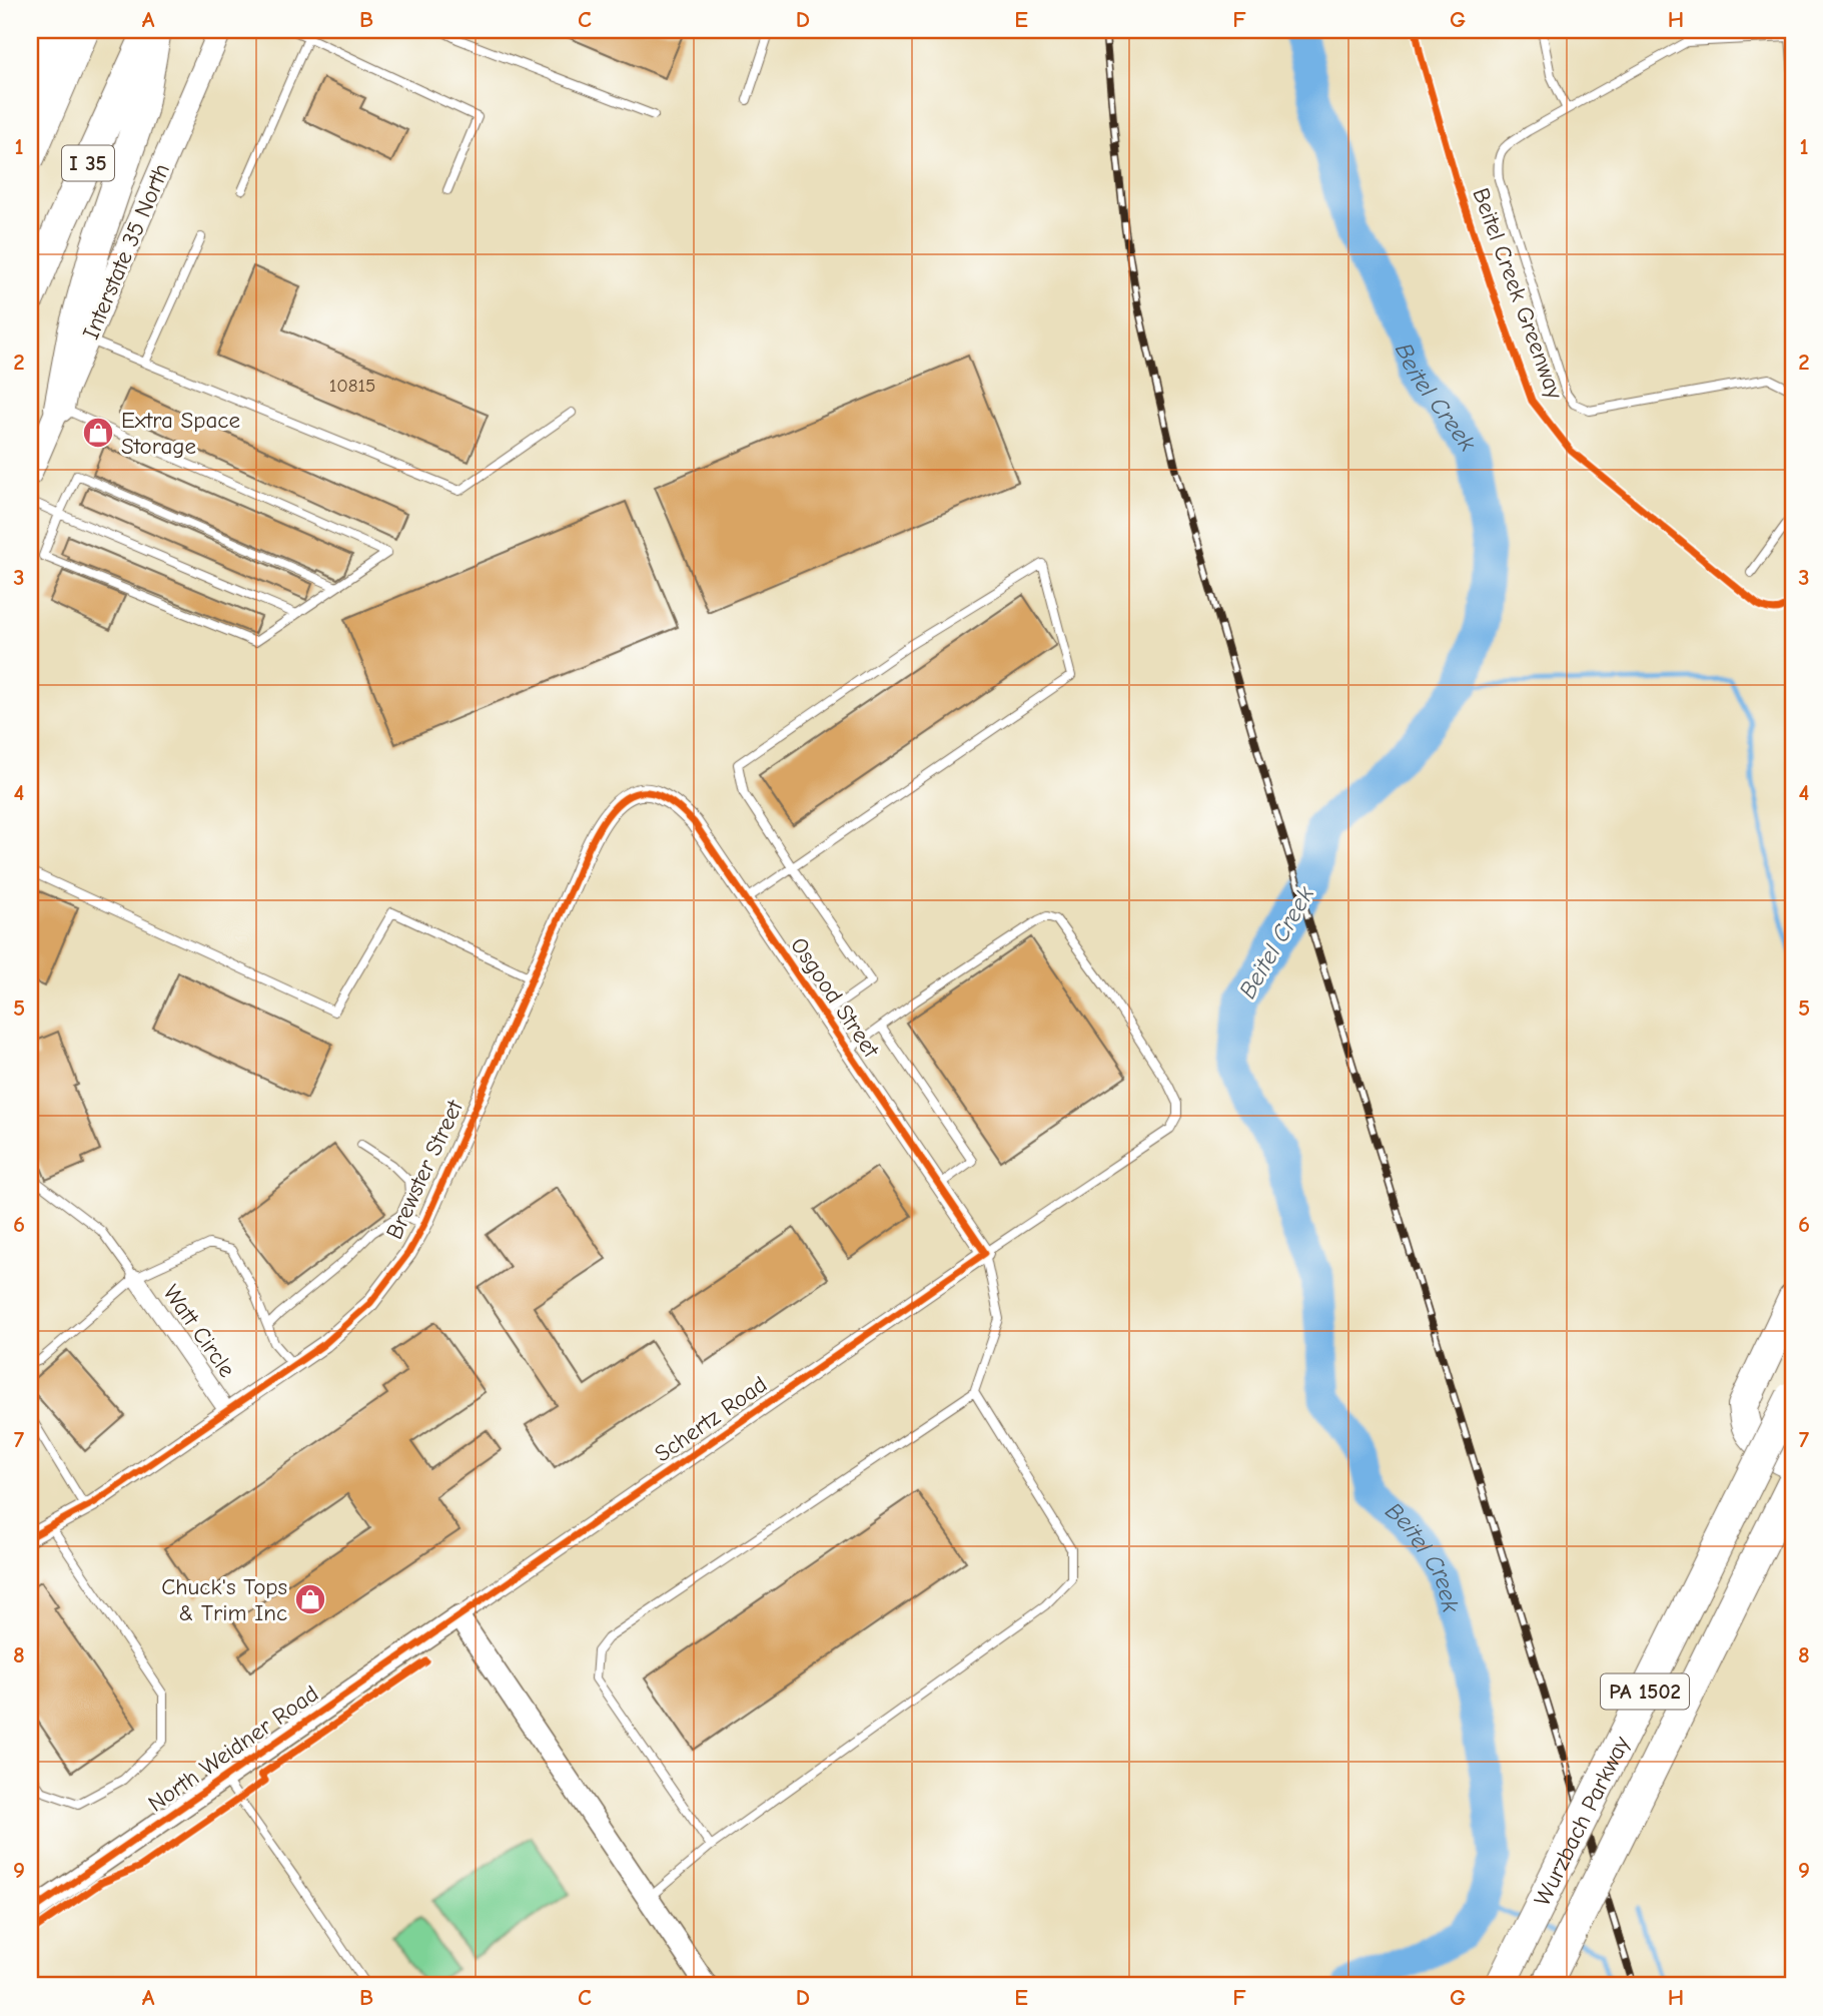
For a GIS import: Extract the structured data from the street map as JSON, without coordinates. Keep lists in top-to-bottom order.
{
  "streets": {
    "highway": ["I 35", "PA 1502", "Wurzbach Parkway"],
    "main road": ["Interstate 35 North"],
    "street": [
      "Osgood Street",
      "Brewster Street",
      "Watt Circle",
      "Schertz Road",
      "North Weidner Road"
    ],
    "cycle path": ["Beitel Creek Greenway"]
  },
  "crossings": [
    ["Osgood Street", "Brewster Street"],
    ["Osgood Street", "Schertz Road"],
    ["Brewster Street", "Watt Circle"],
    ["Schertz Road", "North Weidner Road"]
  ],
  "water": ["Beitel Creek"],
  "places": {
    "shop": ["Extra Space Storage", "Chuck's Tops & Trim Inc"]
  },
  "house_numbers": ["10815"],
  "grid": {
    "columns": [
      "A",
      "B",
      "C",
      "D",
      "E",
      "F",
      "G",
      "H"
    ],
    "rows": [
      "1",
      "2",
      "3",
      "4",
      "5",
      "6",
      "7",
      "8",
      "9"
    ]
  }
}
